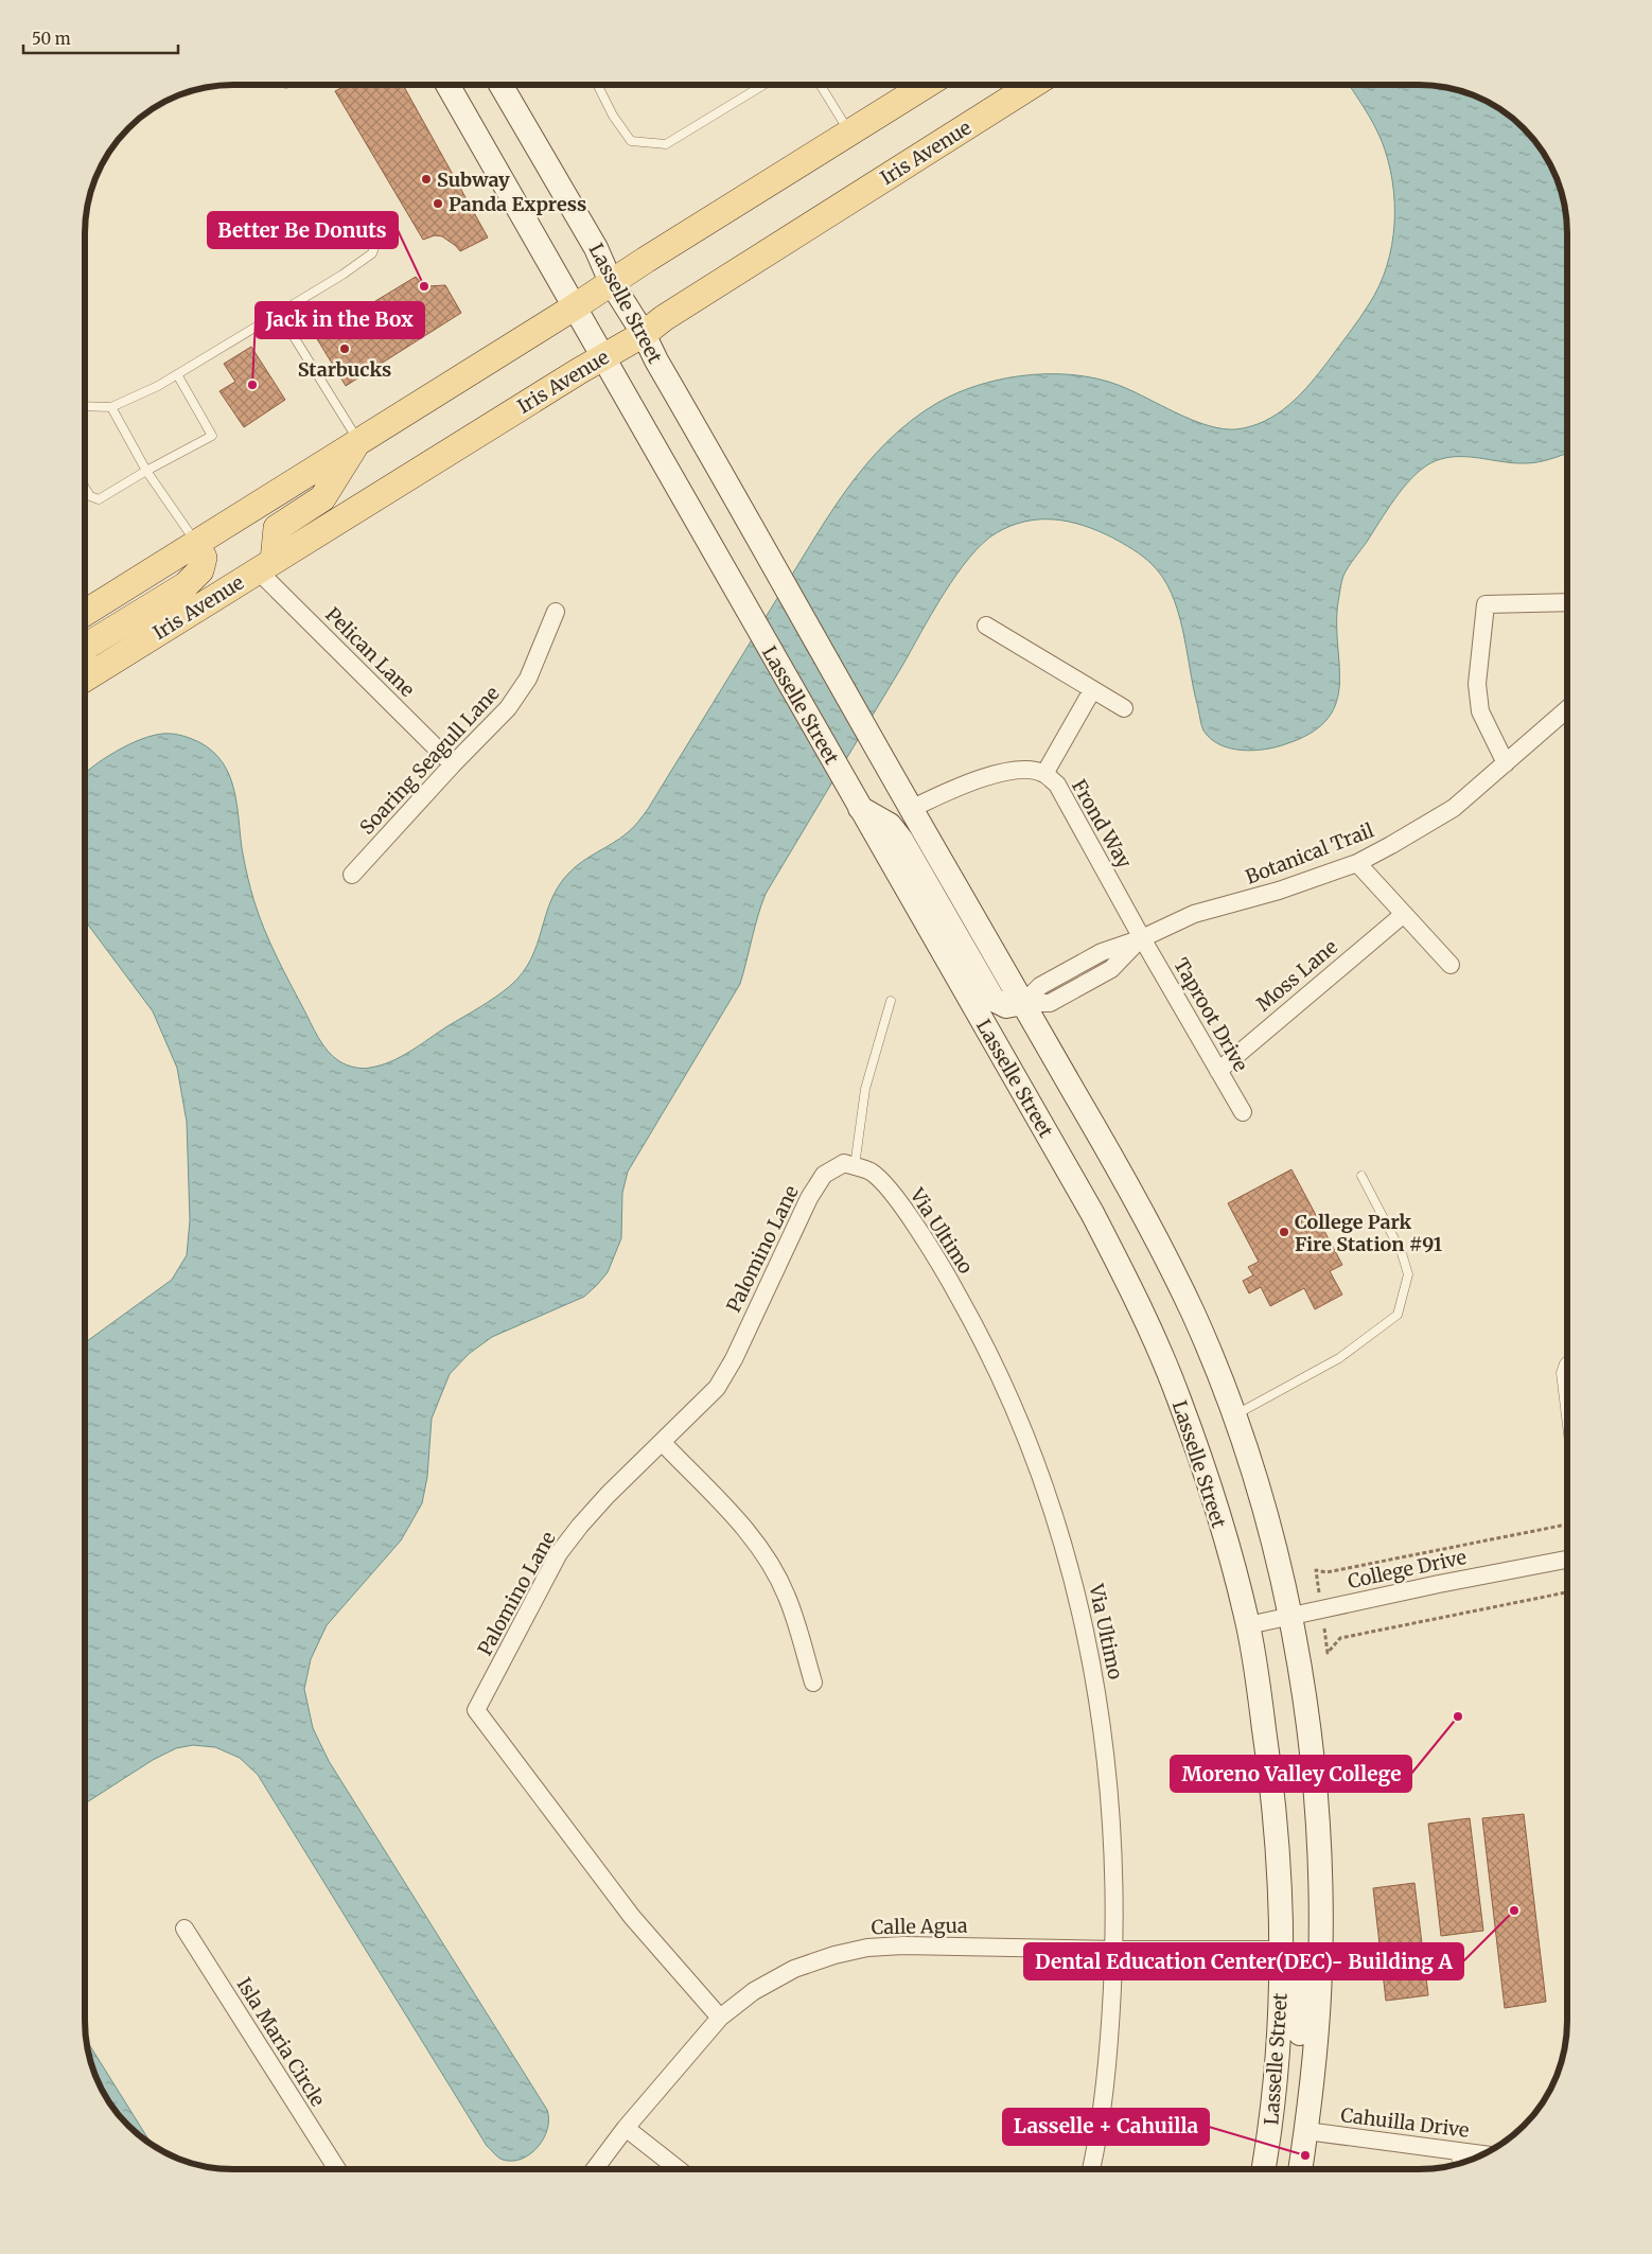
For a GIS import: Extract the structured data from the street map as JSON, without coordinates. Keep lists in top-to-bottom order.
{
  "streets": {
    "main road": ["Iris Avenue", "Lasselle Street"],
    "street": [
      "Pelican Lane",
      "Soaring Seagull Lane",
      "Frond Way",
      "Botanical Trail",
      "Moss Lane",
      "Taproot Drive",
      "Via Ultimo",
      "Palomino Lane",
      "College Drive",
      "Calle Agua",
      "Isla Maria Circle",
      "Cahuilla Drive"
    ]
  },
  "crossings": [
    ["Iris Avenue", "Lasselle Street"],
    ["Iris Avenue", "Pelican Lane"],
    ["Lasselle Street", "Frond Way"],
    ["Lasselle Street", "Botanical Trail"],
    ["Lasselle Street", "College Drive"],
    ["Lasselle Street", "Calle Agua"],
    ["Lasselle Street", "Cahuilla Drive"],
    ["Pelican Lane", "Soaring Seagull Lane"],
    ["Frond Way", "Botanical Trail"],
    ["Frond Way", "Taproot Drive"],
    ["Botanical Trail", "Taproot Drive"],
    ["Moss Lane", "Taproot Drive"],
    ["Via Ultimo", "Palomino Lane"],
    ["Via Ultimo", "Calle Agua"],
    ["Palomino Lane", "Calle Agua"]
  ],
  "places": [
    "Subway",
    "Panda Express",
    "Better Be Donuts",
    "Starbucks",
    "Jack in the Box",
    "College Park Fire Station #91",
    "Moreno Valley College",
    "Dental Education Center(DEC)- Building A",
    "Lasselle + Cahuilla"
  ],
  "scale_bar": "50 m"
}
